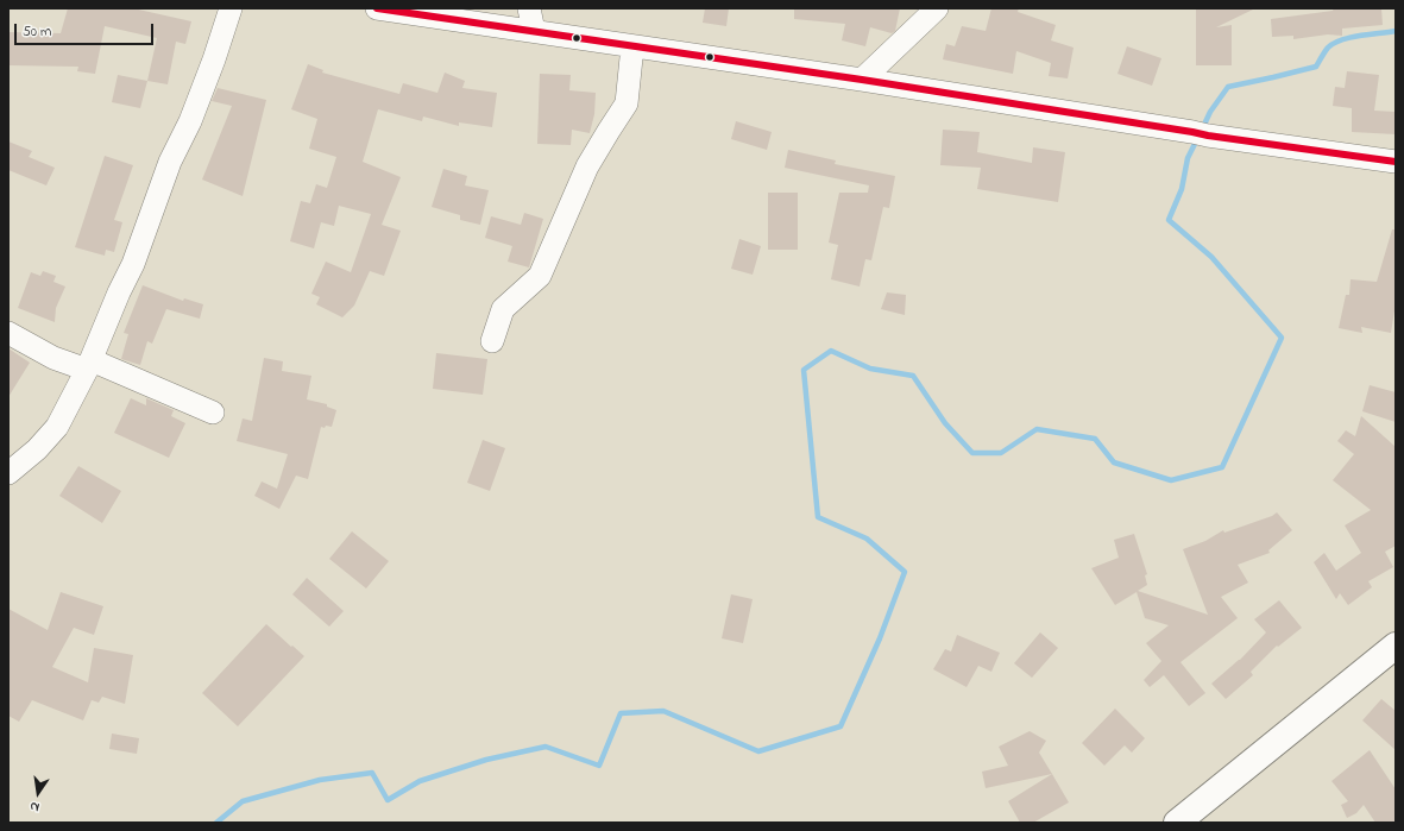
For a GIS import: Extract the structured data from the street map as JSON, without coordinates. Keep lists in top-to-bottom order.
{
  "scale_bar": "50 m",
  "north": "bottom"
}
